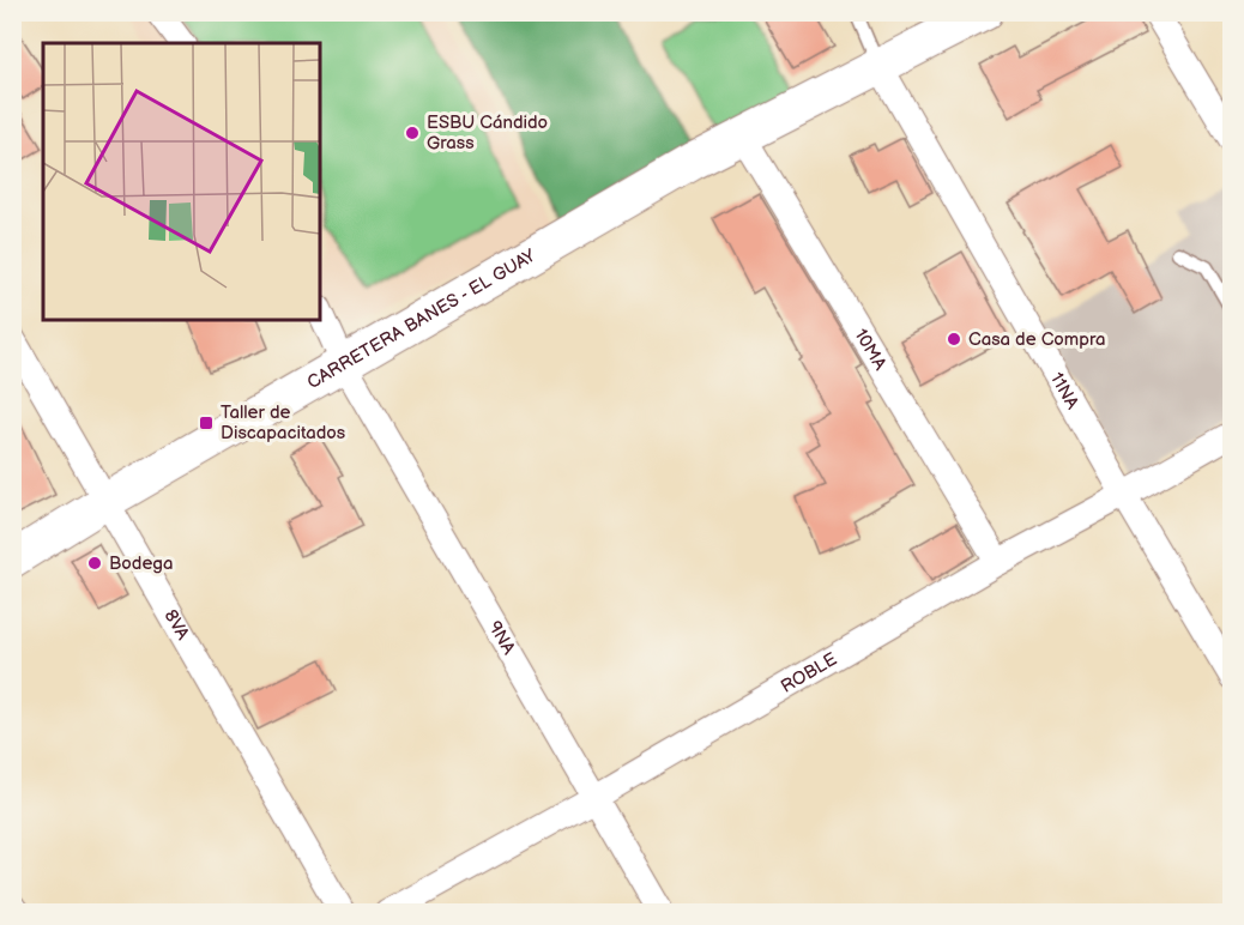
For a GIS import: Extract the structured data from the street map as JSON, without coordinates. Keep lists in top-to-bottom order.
{
  "streets": {
    "main road": ["CARRETERA BANES - EL GUAY"],
    "street": [
      "10MA",
      "11NA",
      "8VA",
      "9NA",
      "ROBLE"
    ]
  },
  "crossings": [
    ["CARRETERA BANES - EL GUAY", "10MA"],
    ["CARRETERA BANES - EL GUAY", "11NA"],
    ["CARRETERA BANES - EL GUAY", "8VA"],
    ["CARRETERA BANES - EL GUAY", "9NA"],
    ["10MA", "ROBLE"],
    ["11NA", "ROBLE"],
    ["9NA", "ROBLE"]
  ],
  "places": {
    "other": ["ESBU Cándido Grass", "Casa de Compra", "Bodega"],
    "transit": ["Taller de Discapacitados"]
  }
}
